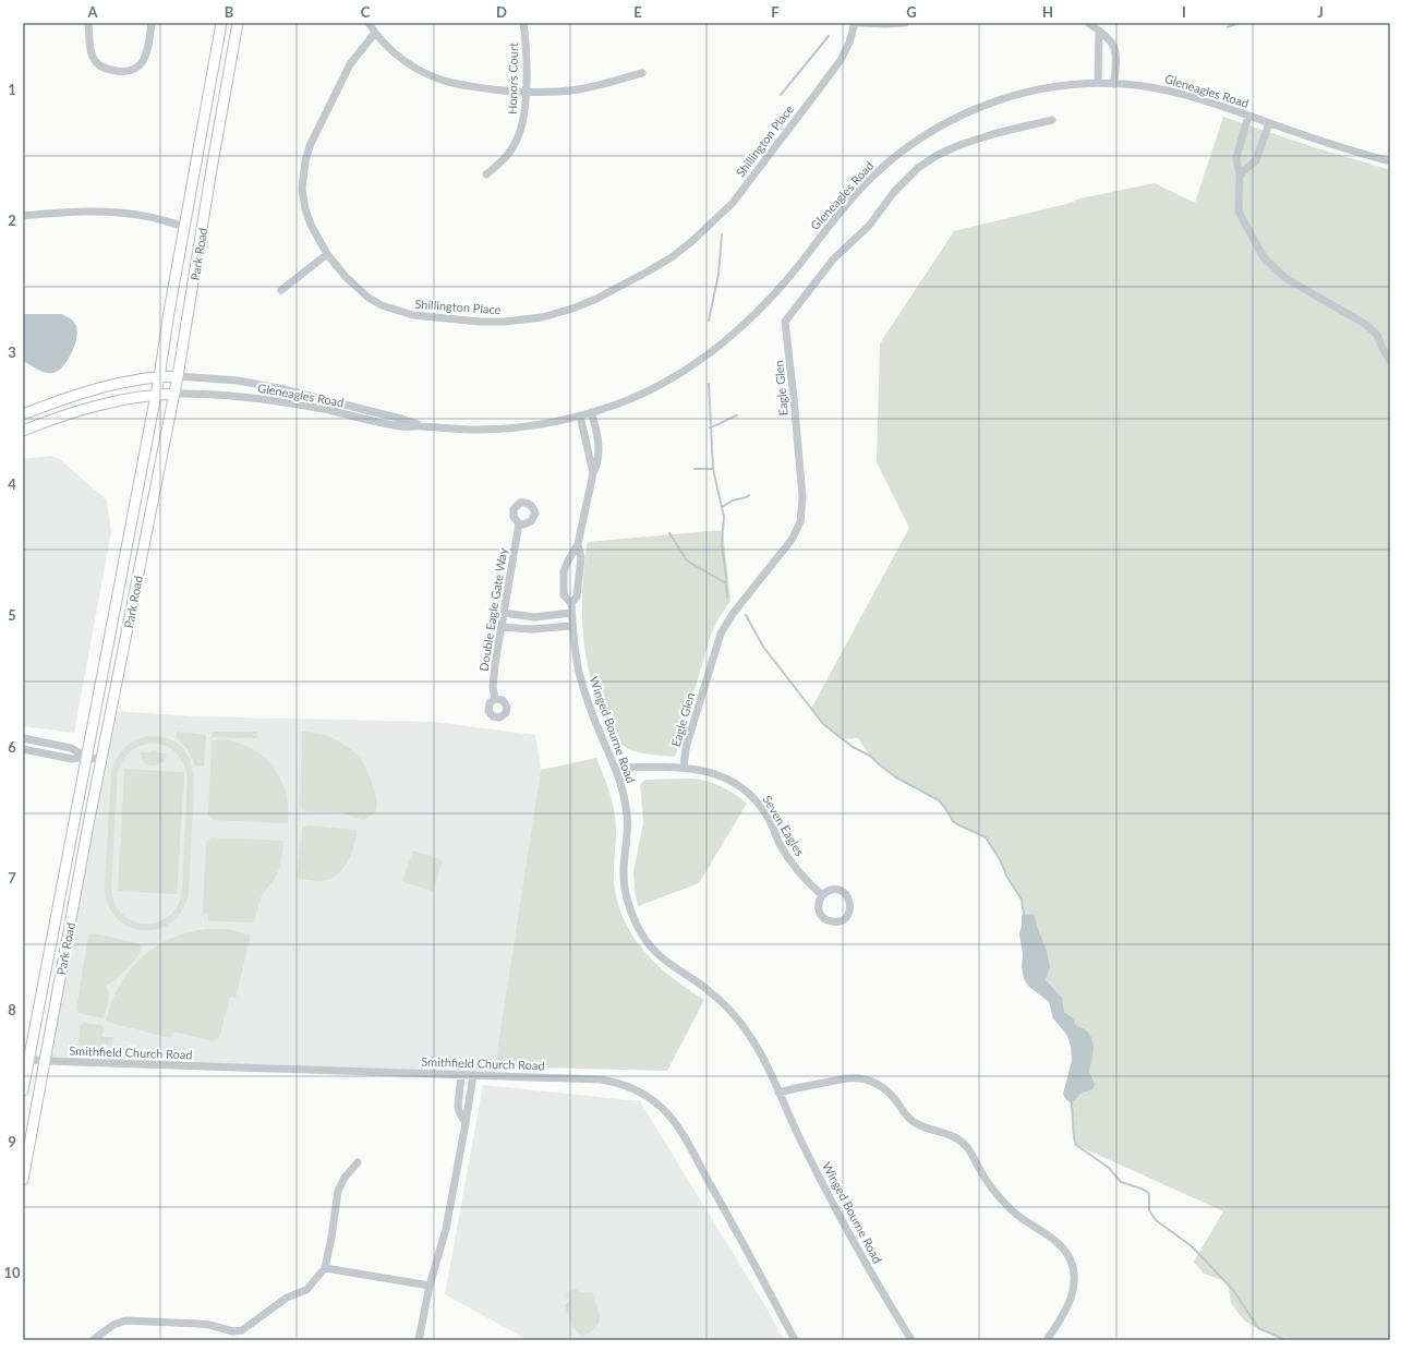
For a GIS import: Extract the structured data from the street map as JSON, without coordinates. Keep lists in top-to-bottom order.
{
  "streets": {
    "main road": ["Park Road"],
    "street": [
      "Honors Court",
      "Gleneagles Road",
      "Shillington Place",
      "Eagle Glen",
      "Double Eagle Gate Way",
      "Winged Bourne Road",
      "Seven Eagles",
      "Smithfield Church Road"
    ]
  },
  "crossings": [
    ["Gleneagles Road", "Park Road"],
    ["Gleneagles Road", "Winged Bourne Road"],
    ["Park Road", "Smithfield Church Road"],
    ["Eagle Glen", "Seven Eagles"],
    ["Winged Bourne Road", "Seven Eagles"]
  ],
  "grid": {
    "columns": [
      "A",
      "B",
      "C",
      "D",
      "E",
      "F",
      "G",
      "H",
      "I",
      "J"
    ],
    "rows": [
      "1",
      "2",
      "3",
      "4",
      "5",
      "6",
      "7",
      "8",
      "9",
      "10"
    ]
  }
}
